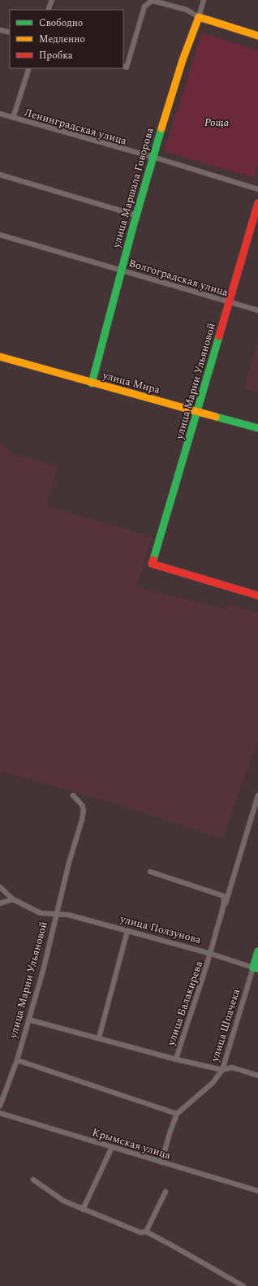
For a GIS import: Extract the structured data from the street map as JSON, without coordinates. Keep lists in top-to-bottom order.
{
  "streets": {
    "street": [
      "Ленинградская улица",
      "улица Маршала Говорова",
      "Волгоградская улица",
      "улица Марии Ульяновой",
      "улица Мира",
      "улица Ползунова",
      "улица Балакирева",
      "улица Шпачека",
      "Крымская улица"
    ]
  },
  "crossings": [
    ["Ленинградская улица", "улица Маршала Говорова"],
    ["улица Маршала Говорова", "Волгоградская улица"],
    ["улица Маршала Говорова", "улица Мира"],
    ["Волгоградская улица", "улица Марии Ульяновой"],
    ["улица Марии Ульяновой", "улица Мира"],
    ["улица Марии Ульяновой", "улица Ползунова"],
    ["улица Ползунова", "улица Балакирева"],
    ["улица Ползунова", "улица Шпачека"],
    ["улица Шпачека", "Крымская улица"]
  ],
  "parks": ["Роща"],
  "legend": ["Свободно", "Медленно", "Пробка"]
}
